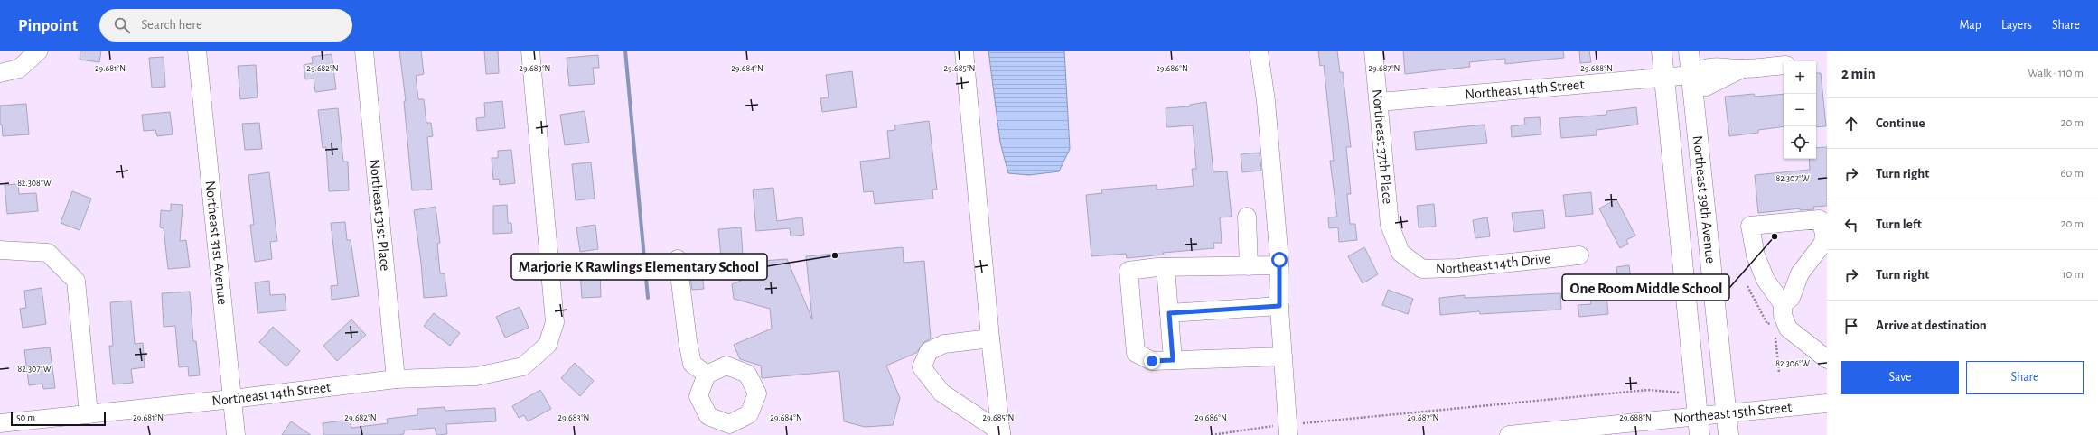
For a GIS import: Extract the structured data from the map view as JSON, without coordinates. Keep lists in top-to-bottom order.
{
  "streets": {
    "main road": ["Northeast 39th Avenue"],
    "street": [
      "Northeast 14th Street",
      "Northeast 37th Place",
      "Northeast 31st Place",
      "Northeast 31st Avenue",
      "Northeast 14th Drive",
      "Northeast 15th Street"
    ]
  },
  "crossings": [
    ["Northeast 14th Street", "Northeast 37th Place"],
    ["Northeast 14th Street", "Northeast 39th Avenue"],
    ["Northeast 14th Street", "Northeast 31st Place"],
    ["Northeast 14th Street", "Northeast 31st Avenue"],
    ["Northeast 37th Place", "Northeast 14th Drive"],
    ["Northeast 39th Avenue", "Northeast 15th Street"]
  ],
  "places": ["One Room Middle School", "Marjorie K Rawlings Elementary School"],
  "scale_bar": "50 m",
  "page": {
    "header": "Pinpoint",
    "search": "Search here",
    "nav": ["Map", "Layers", "Share"],
    "heading": ["2 min", "Walk · 110 m"],
    "map_buttons": ["+", "−"],
    "list": [
      ["Continue", "20 m"],
      ["Turn right", "60 m"],
      ["Turn left", "20 m"],
      ["Turn right", "10 m"],
      "Arrive at destination"
    ],
    "buttons": ["Save", "Share"],
    "scale": "50 m"
  },
  "coordinates": [
    "29.681°N",
    "29.682°N",
    "29.683°N",
    "29.684°N",
    "29.685°N",
    "29.686°N",
    "29.687°N",
    "29.688°N",
    "82.307°W",
    "82.308°W",
    "82.306°W"
  ]
}
